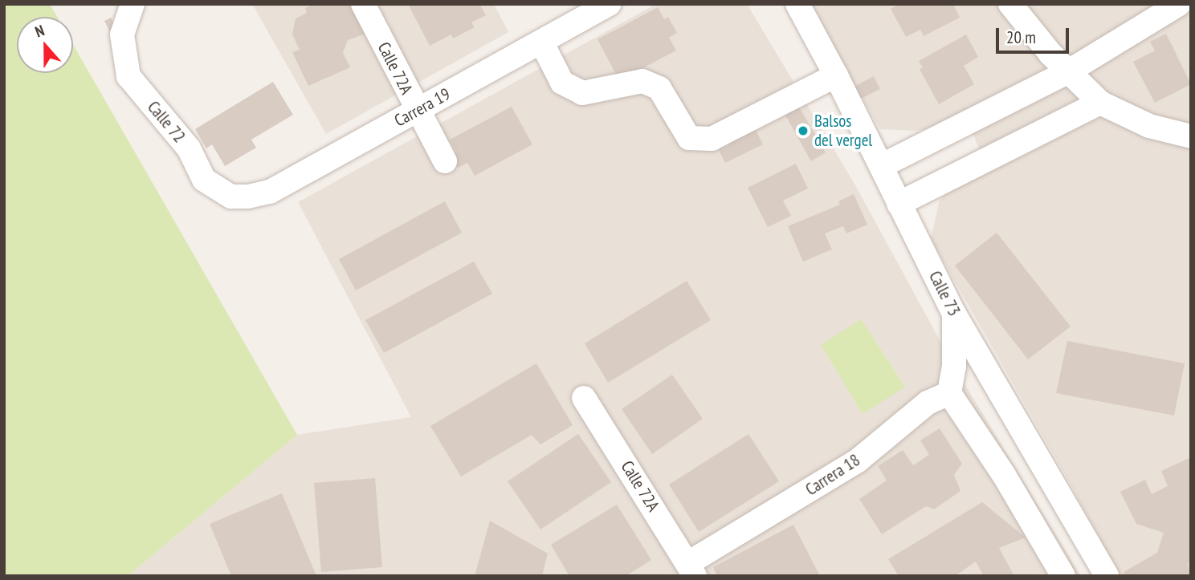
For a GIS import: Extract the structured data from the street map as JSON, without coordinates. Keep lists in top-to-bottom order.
{
  "streets": {
    "street": [
      "Calle 72A",
      "Carrera 19",
      "Calle 72",
      "Calle 73",
      "Carrera 18"
    ]
  },
  "crossings": [
    ["Calle 72A", "Carrera 19"],
    ["Calle 72A", "Carrera 18"],
    ["Carrera 19", "Calle 72"]
  ],
  "places": ["Balsos del vergel"],
  "scale_bar": "20 m",
  "north": "top"
}
